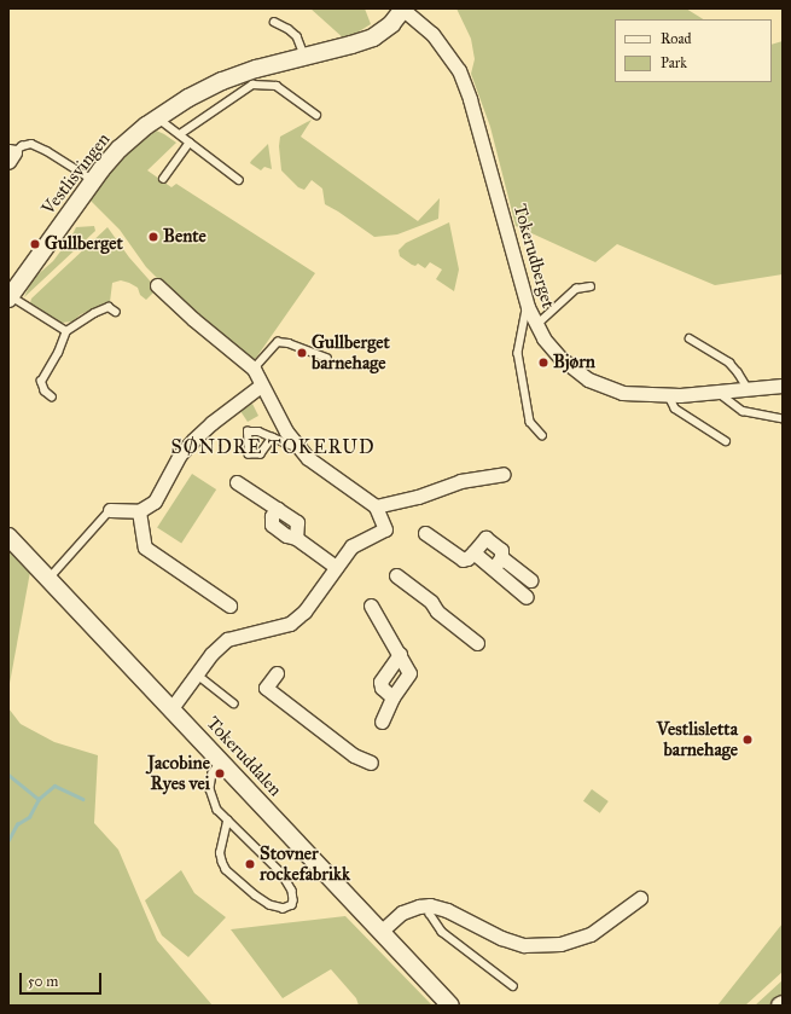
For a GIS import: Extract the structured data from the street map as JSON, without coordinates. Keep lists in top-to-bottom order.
{
  "streets": {
    "street": ["Vestlisvingen", "Tokerudberget", "Tokeruddalen"]
  },
  "crossings": [
    ["Vestlisvingen", "Tokerudberget"]
  ],
  "districts": ["SØNDRE TOKERUD"],
  "places": [
    "Bente",
    "Gullberget",
    "Gullberget barnehage",
    "Bjørn",
    "Vestlisletta barnehage",
    "Jacobine Ryes vei",
    "Stovner rockefabrikk"
  ],
  "legend": ["Road", "Park"],
  "scale_bar": "50 m"
}
